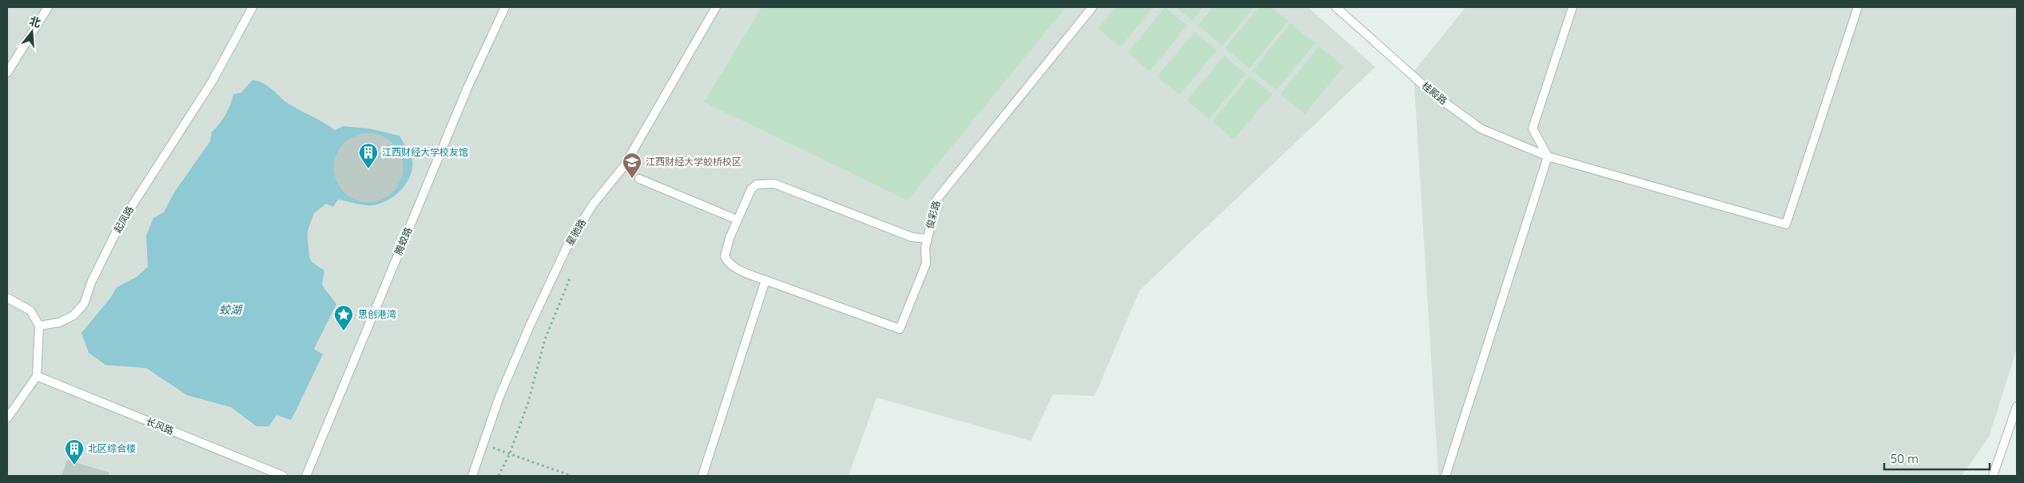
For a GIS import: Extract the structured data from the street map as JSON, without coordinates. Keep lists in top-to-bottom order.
{
  "streets": {
    "lane": [
      "桂殿路",
      "俊彩路",
      "起凤路",
      "星驰路",
      "腾蛟路",
      "长风路"
    ]
  },
  "water": ["蛟湖"],
  "places": {
    "building": ["江西财经大学校友馆", "北区综合楼"],
    "school or university": ["江西财经大学蛟桥校区"],
    "place": ["思创港湾"]
  },
  "scale_bar": "50 m",
  "north": "top"
}
